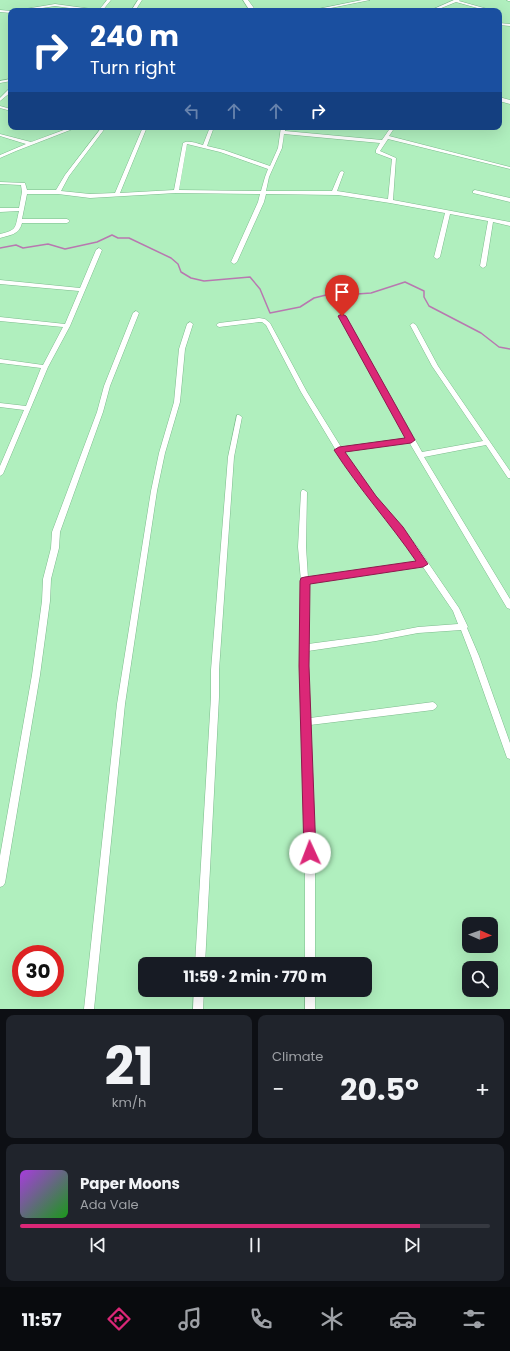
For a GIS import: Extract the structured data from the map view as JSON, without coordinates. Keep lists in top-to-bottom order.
{
  "north": "right",
  "page": {
    "turn": ["240 m", "Turn right"],
    "limit": "30",
    "trip": "11:59 · 2 min · 770 m",
    "tile": [
      ["21", "km/h"],
      "Climate"
    ],
    "heat": ["−", "20.5°", "+"],
    "song": ["Paper Moons", "Ada Vale"],
    "tabs": "11:57"
  }
}
